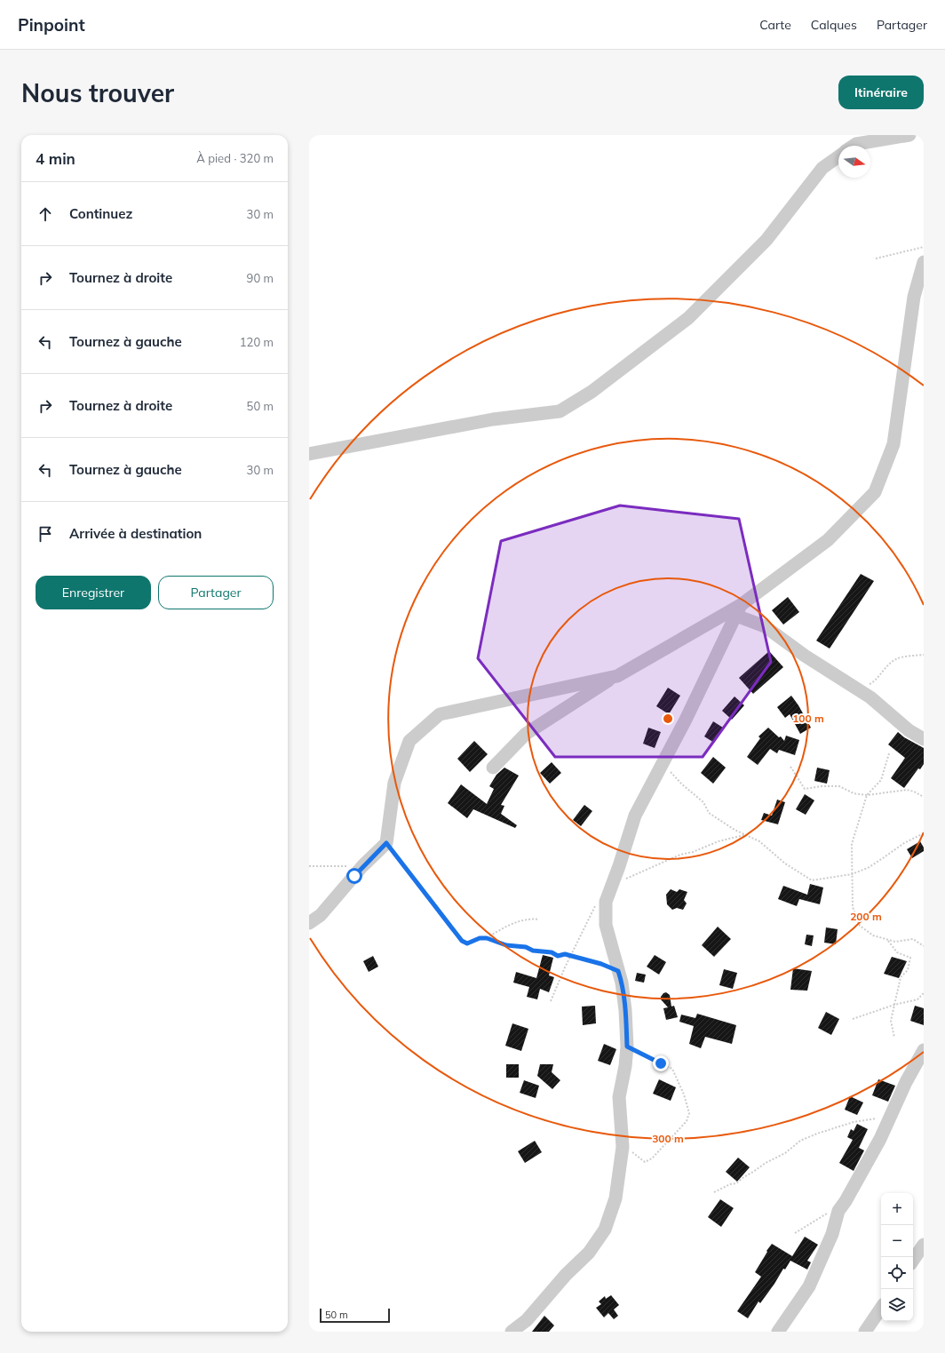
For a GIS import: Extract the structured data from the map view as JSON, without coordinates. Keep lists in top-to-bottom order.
{
  "scale_bar": "50 m",
  "north": "right",
  "page": {
    "header": "Pinpoint",
    "nav": ["Carte", "Calques", "Partager"],
    "buttons": [
      "Itinéraire",
      ["Enregistrer", "Partager"]
    ],
    "title": "Nous trouver",
    "heading": ["4 min", "À pied · 320 m"],
    "list": [
      ["Continuez", "30 m"],
      ["Tournez à droite", "90 m"],
      ["Tournez à gauche", "120 m"],
      ["Tournez à droite", "50 m"],
      ["Tournez à gauche", "30 m"],
      "Arrivée à destination"
    ],
    "map_buttons": ["+", "−"],
    "scale": "50 m"
  },
  "rings": ["100 m", "200 m", "300 m"]
}
